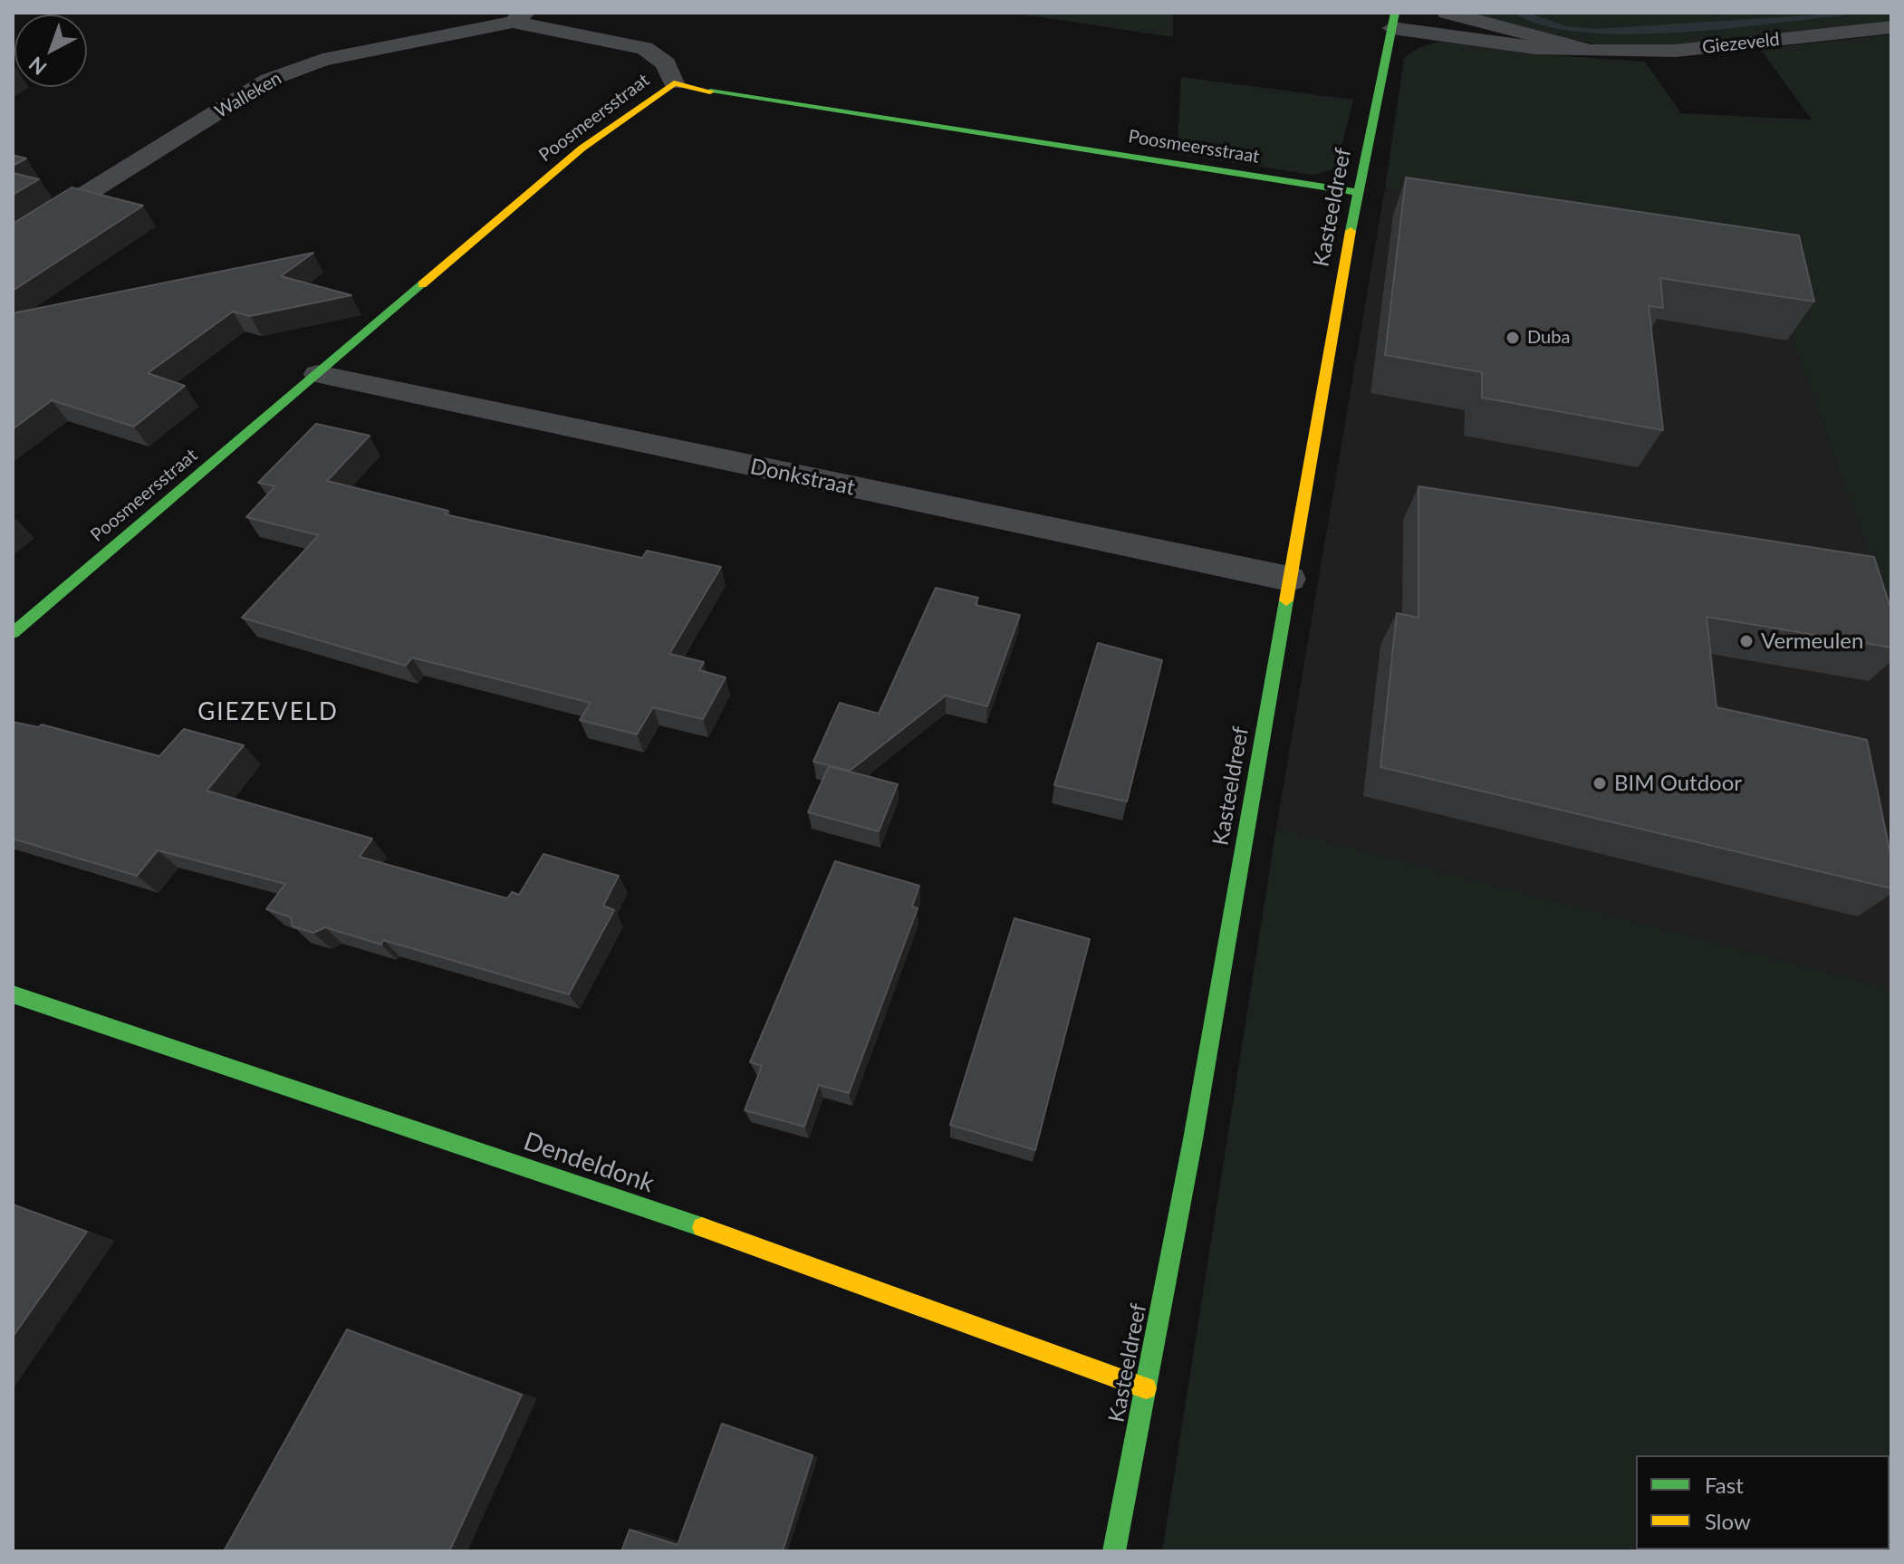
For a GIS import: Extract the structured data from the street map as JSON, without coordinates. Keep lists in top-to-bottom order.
{
  "streets": {
    "street": [
      "Giezeveld",
      "Walleken",
      "Poosmeersstraat",
      "Kasteeldreef",
      "Donkstraat",
      "Dendeldonk"
    ]
  },
  "crossings": [
    ["Giezeveld", "Kasteeldreef"],
    ["Walleken", "Poosmeersstraat"],
    ["Poosmeersstraat", "Kasteeldreef"],
    ["Poosmeersstraat", "Donkstraat"],
    ["Kasteeldreef", "Donkstraat"],
    ["Kasteeldreef", "Dendeldonk"]
  ],
  "districts": ["GIEZEVELD"],
  "places": ["Duba", "Vermeulen", "BIM Outdoor"],
  "legend": ["Fast", "Slow"],
  "north": "bottom left"
}
